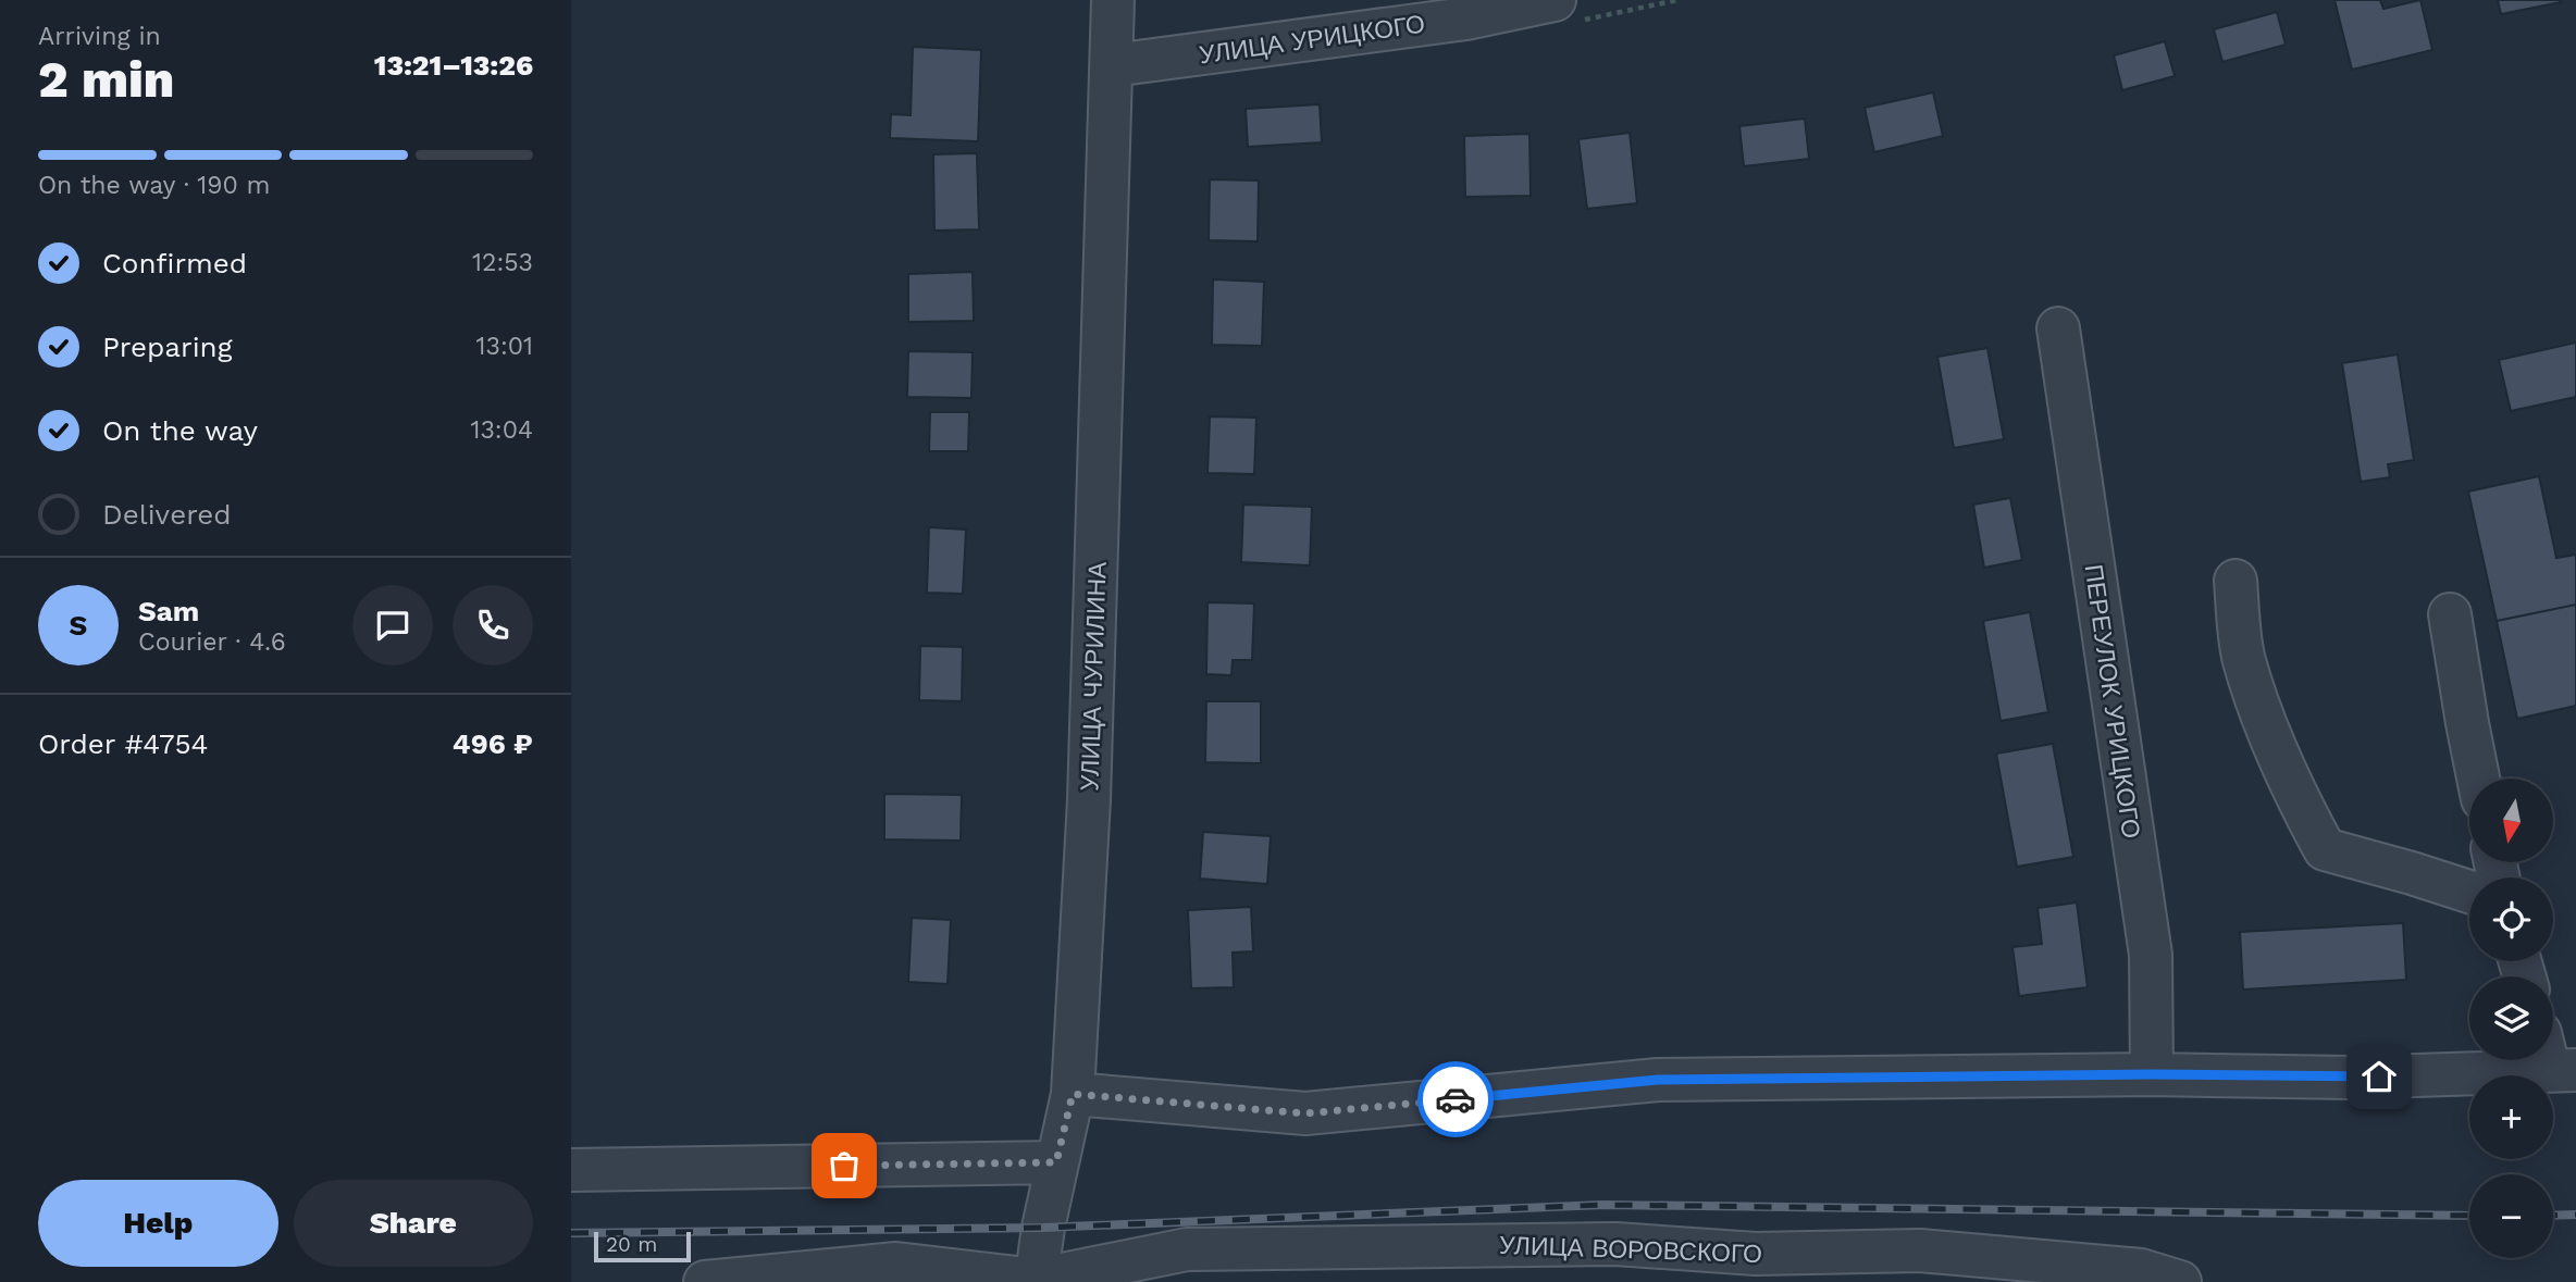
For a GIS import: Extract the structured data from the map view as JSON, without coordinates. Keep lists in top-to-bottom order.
{
  "streets": {
    "street": [
      "УЛИЦА УРИЦКОГО",
      "УЛИЦА ЧУРИЛИНА",
      "ПЕРЕУЛОК УРИЦКОГО",
      "УЛИЦА ВОРОВСКОГО"
    ]
  },
  "crossings": [
    ["УЛИЦА УРИЦКОГО", "УЛИЦА ЧУРИЛИНА"],
    ["УЛИЦА ЧУРИЛИНА", "УЛИЦА ВОРОВСКОГО"]
  ],
  "scale_bar": "20 m",
  "north": "bottom",
  "page": {
    "heading": ["2 min", "Arriving in", "13:21–13:26"],
    "panel": [
      "Sam",
      "Courier · 4.6",
      "Order #4754",
      "496 ₽"
    ],
    "bar": "On the way · 190 m",
    "list": [
      ["Confirmed", "12:53"],
      ["Preparing", "13:01"],
      ["On the way", "13:04"],
      "Delivered"
    ],
    "round": "S",
    "map_buttons": ["+", "−"],
    "buttons": ["Help", "Share"],
    "scale": "20 m"
  }
}
